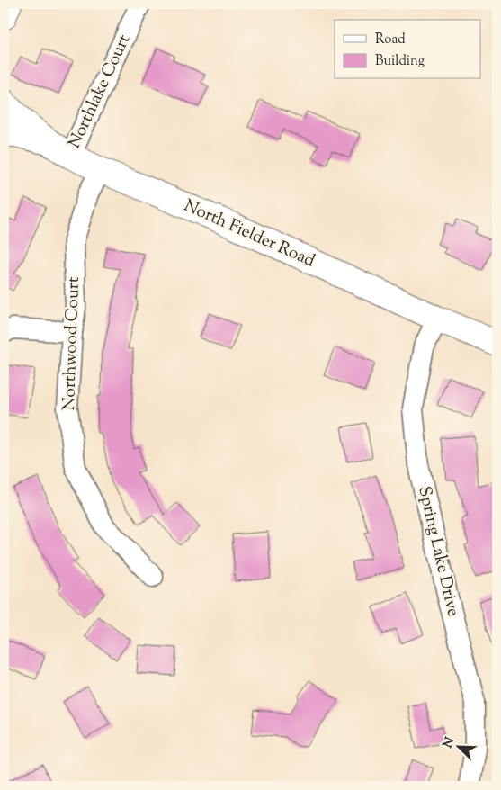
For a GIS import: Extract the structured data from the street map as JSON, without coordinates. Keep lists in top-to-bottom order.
{
  "streets": {
    "main road": ["North Fielder Road"],
    "street": ["Northlake Court", "Northwood Court", "Spring Lake Drive"]
  },
  "crossings": [
    ["Northlake Court", "North Fielder Road"],
    ["North Fielder Road", "Northwood Court"],
    ["North Fielder Road", "Spring Lake Drive"]
  ],
  "legend": ["Road", "Building"],
  "north": "top left"
}
